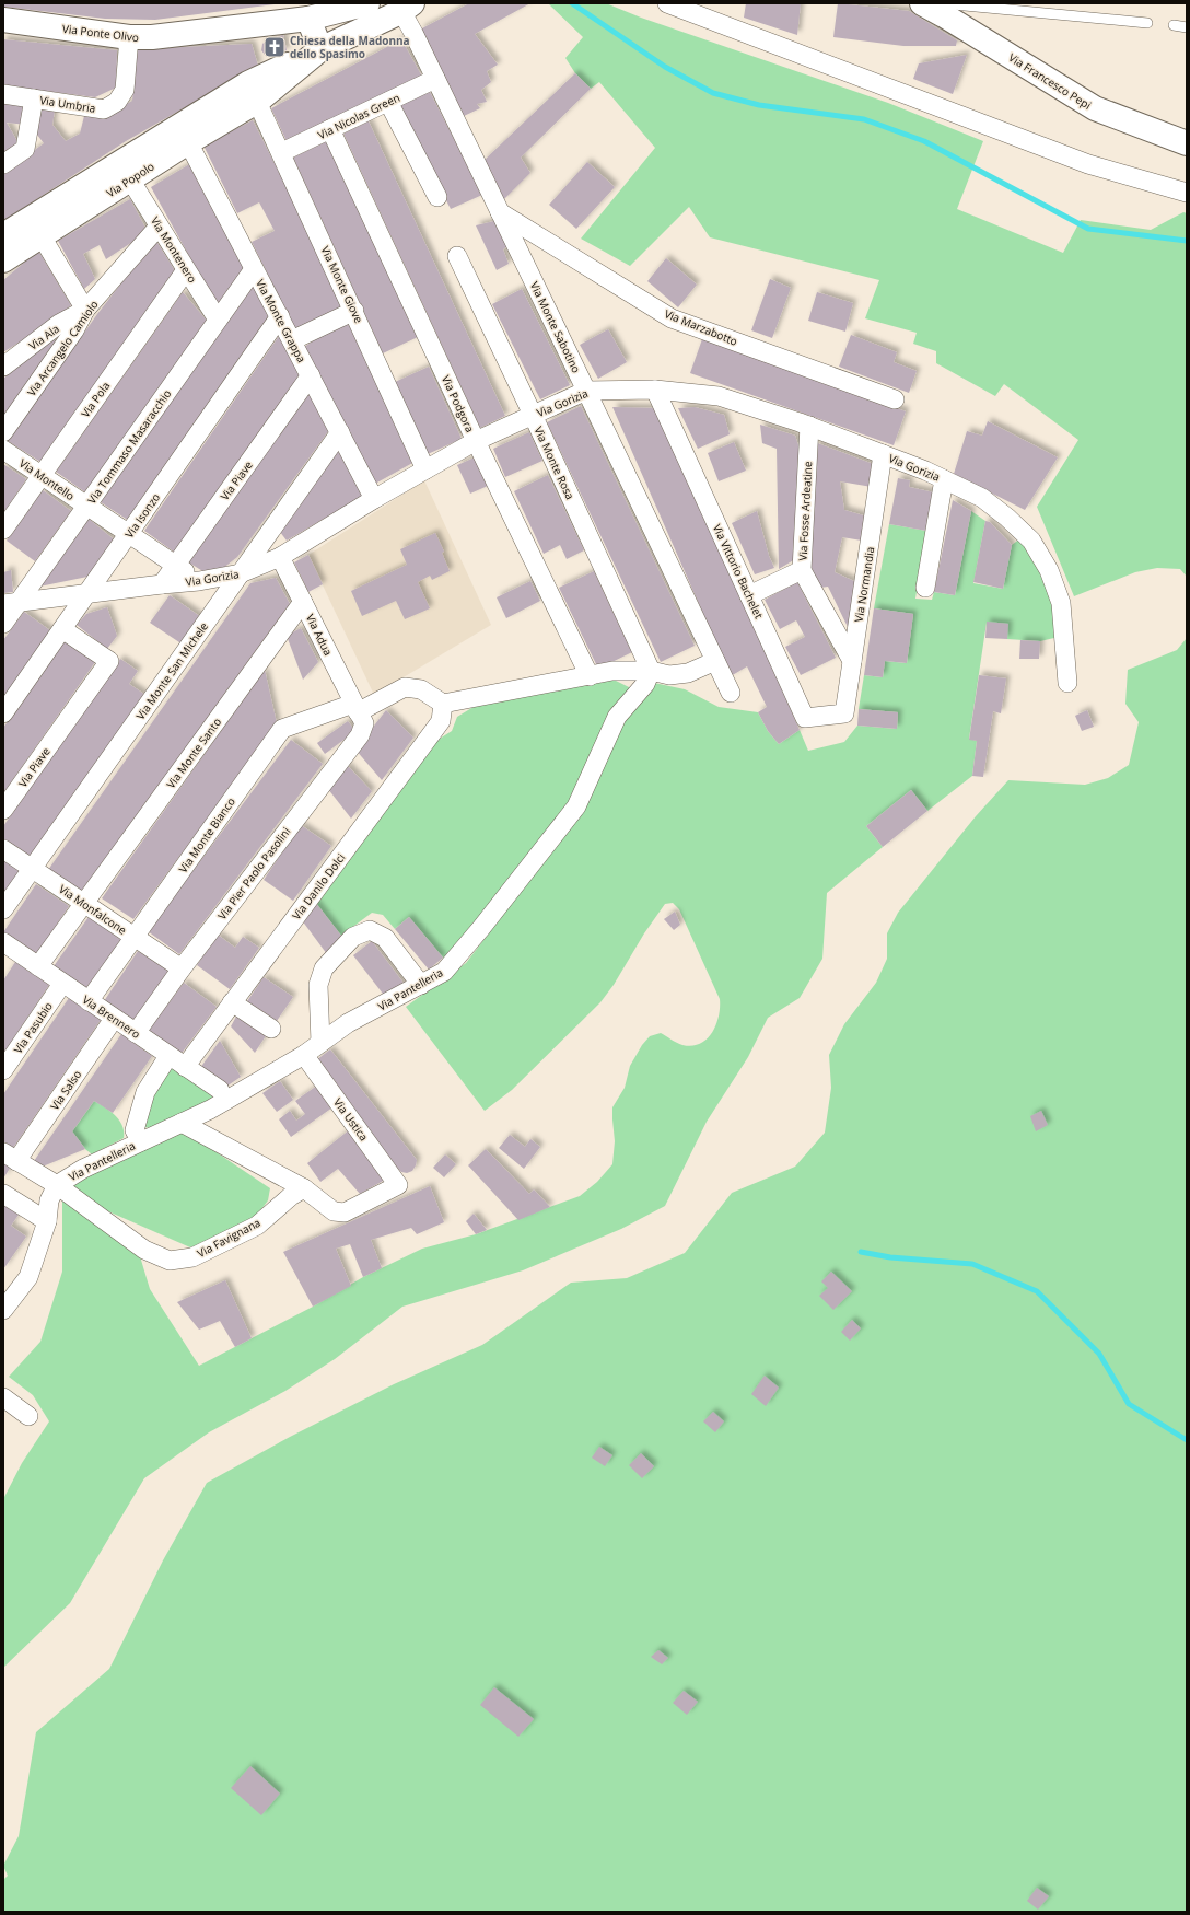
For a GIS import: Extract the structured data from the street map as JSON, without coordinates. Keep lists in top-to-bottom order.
{
  "streets": {
    "main road": ["Via Ponte Olivo", "Via Francesco Pepi", "Via Popolo"],
    "street": [
      "Via Umbria",
      "Via Nicolas Green",
      "Via Montenero",
      "Via Monte Giove",
      "Via Monte Grappa",
      "Via Monte Sabotino",
      "Via Marzabotto",
      "Via Ala",
      "Via Arcangelo Camiolo",
      "Via Pola",
      "Via Gorizia",
      "Via Podgora",
      "Via Tommaso Masaracchio",
      "Via Monte Rosa",
      "Via Montello",
      "Via Piave",
      "Via Fosse Ardeatine",
      "Via Isonzo",
      "Via Vittorio Bachelet",
      "Via Normandia",
      "Via Adua",
      "Via Monte San Michele",
      "Via Monte Santo",
      "Via Monte Bianco",
      "Via Pier Paolo Pasolini",
      "Via Danilo Dolci",
      "Via Monfalcone",
      "Via Pantelleria",
      "Via Brennero",
      "Via Pasubio",
      "Via Salso",
      "Via Ustica",
      "Via Favignana"
    ]
  },
  "crossings": [
    ["Via Ponte Olivo", "Via Umbria"],
    ["Via Nicolas Green", "Via Monte Giove"],
    ["Via Nicolas Green", "Via Monte Sabotino"],
    ["Via Nicolas Green", "Via Podgora"],
    ["Via Popolo", "Via Montenero"],
    ["Via Popolo", "Via Monte Giove"],
    ["Via Popolo", "Via Monte Grappa"],
    ["Via Montenero", "Via Arcangelo Camiolo"],
    ["Via Montenero", "Via Pola"],
    ["Via Montenero", "Via Tommaso Masaracchio"],
    ["Via Monte Giove", "Via Gorizia"],
    ["Via Monte Grappa", "Via Gorizia"],
    ["Via Monte Grappa", "Via Tommaso Masaracchio"],
    ["Via Monte Grappa", "Via Piave"],
    ["Via Monte Grappa", "Via Isonzo"],
    ["Via Monte Grappa", "Via Monte San Michele"],
    ["Via Monte Sabotino", "Via Marzabotto"],
    ["Via Monte Sabotino", "Via Gorizia"],
    ["Via Ala", "Via Arcangelo Camiolo"],
    ["Via Pola", "Via Montello"],
    ["Via Gorizia", "Via Podgora"],
    ["Via Gorizia", "Via Tommaso Masaracchio"],
    ["Via Gorizia", "Via Monte Rosa"],
    ["Via Gorizia", "Via Montello"],
    ["Via Gorizia", "Via Piave"],
    ["Via Gorizia", "Via Fosse Ardeatine"],
    ["Via Gorizia", "Via Isonzo"],
    ["Via Gorizia", "Via Vittorio Bachelet"],
    ["Via Gorizia", "Via Normandia"],
    ["Via Gorizia", "Via Adua"],
    ["Via Gorizia", "Via Monte San Michele"],
    ["Via Tommaso Masaracchio", "Via Montello"],
    ["Via Monte Rosa", "Via Pantelleria"],
    ["Via Montello", "Via Piave"],
    ["Via Montello", "Via Isonzo"],
    ["Via Piave", "Via Isonzo"],
    ["Via Fosse Ardeatine", "Via Normandia"],
    ["Via Vittorio Bachelet", "Via Normandia"],
    ["Via Adua", "Via Monte Santo"],
    ["Via Adua", "Via Monte Bianco"],
    ["Via Adua", "Via Pier Paolo Pasolini"],
    ["Via Monte San Michele", "Via Monfalcone"],
    ["Via Monte Santo", "Via Monfalcone"],
    ["Via Monte Santo", "Via Brennero"],
    ["Via Monte Bianco", "Via Pier Paolo Pasolini"],
    ["Via Monte Bianco", "Via Danilo Dolci"],
    ["Via Monte Bianco", "Via Monfalcone"],
    ["Via Monte Bianco", "Via Brennero"],
    ["Via Pier Paolo Pasolini", "Via Monfalcone"],
    ["Via Pier Paolo Pasolini", "Via Brennero"],
    ["Via Danilo Dolci", "Via Brennero"],
    ["Via Pantelleria", "Via Ustica"],
    ["Via Pantelleria", "Via Favignana"],
    ["Via Brennero", "Via Pasubio"],
    ["Via Brennero", "Via Salso"],
    ["Via Salso", "Via Favignana"],
    ["Via Ustica", "Via Favignana"]
  ],
  "places": {
    "church": ["Chiesa della Madonna dello Spasimo"]
  }
}
